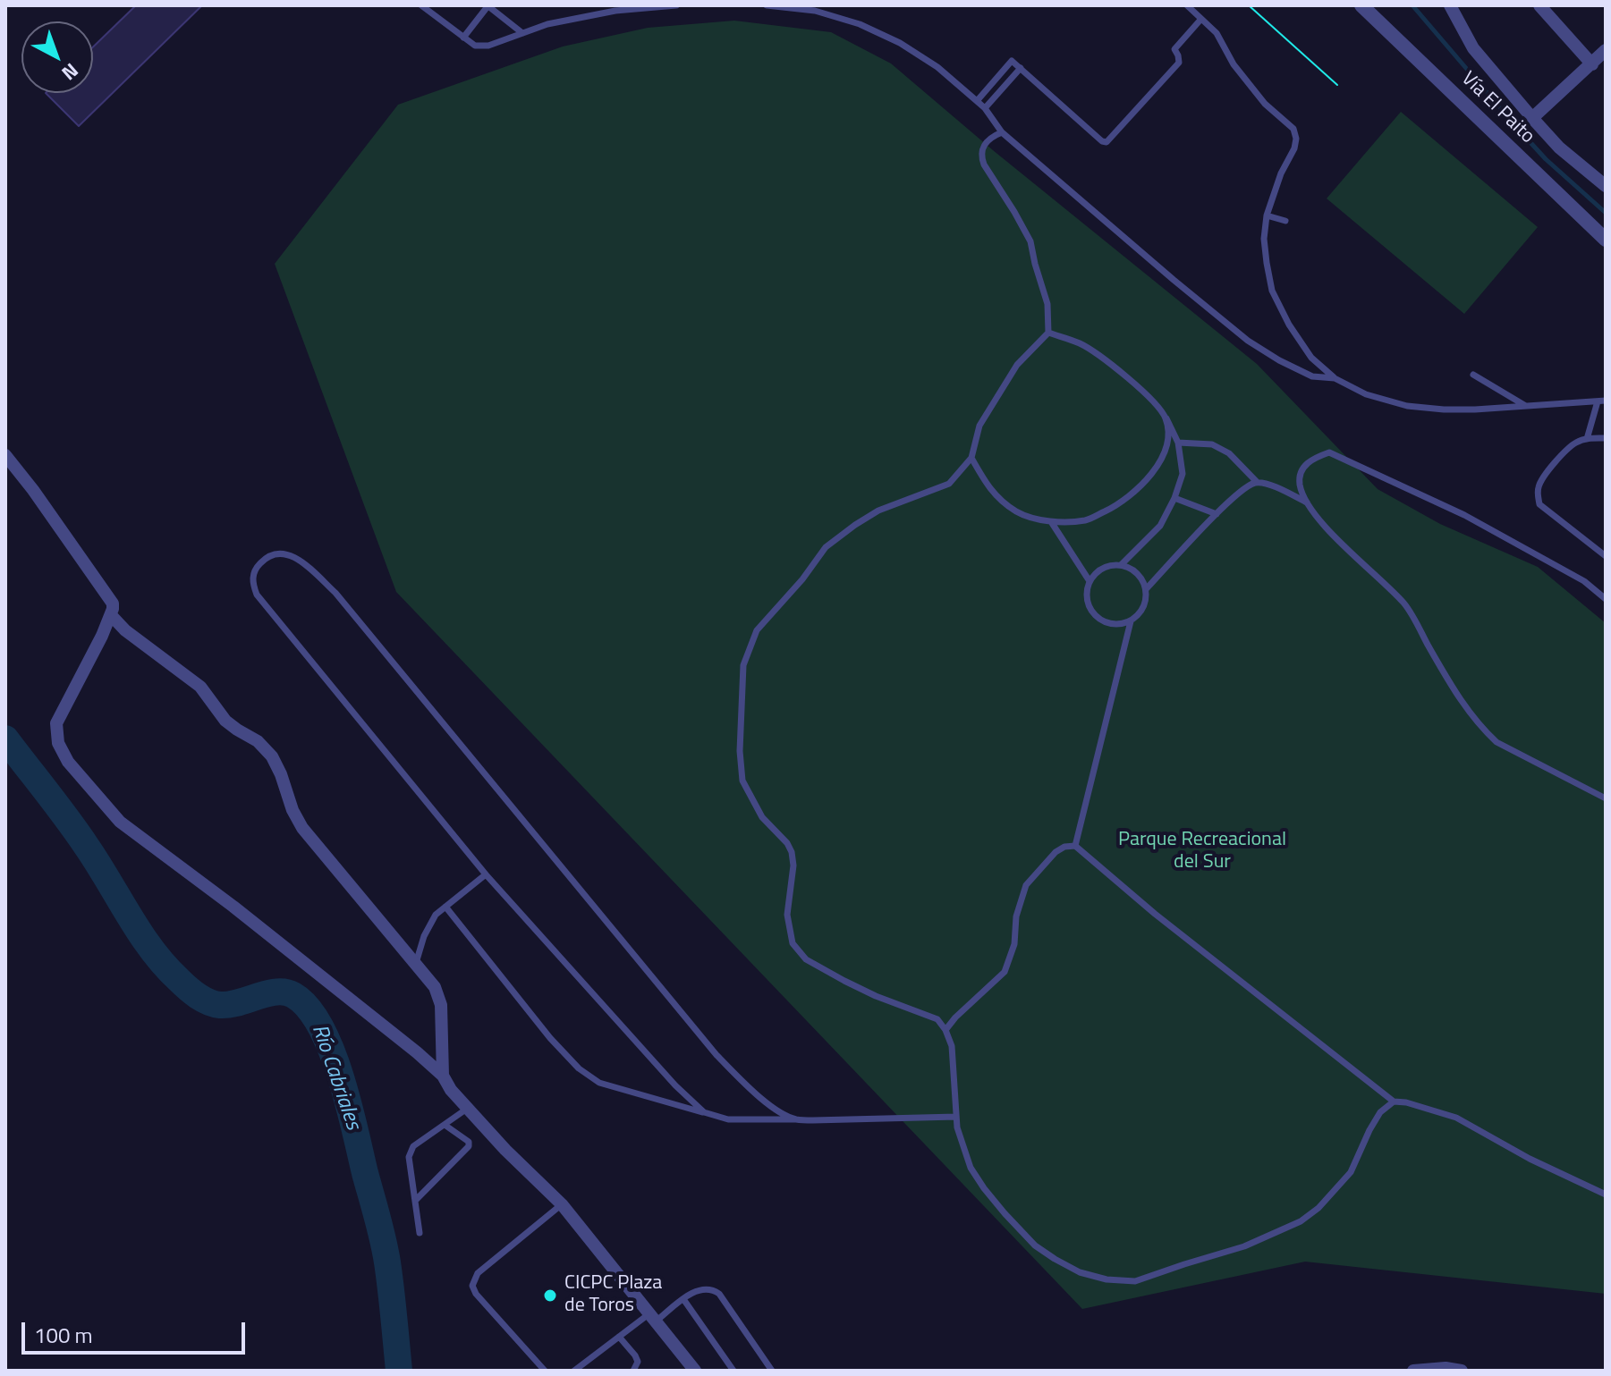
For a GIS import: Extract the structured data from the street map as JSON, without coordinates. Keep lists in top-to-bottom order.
{
  "streets": {
    "street": ["Vía El Paito"]
  },
  "water": ["Río Cabriales"],
  "parks": ["Parque Recreacional del Sur"],
  "places": ["CICPC Plaza de Toros"],
  "scale_bar": "100 m",
  "north": "bottom right"
}
